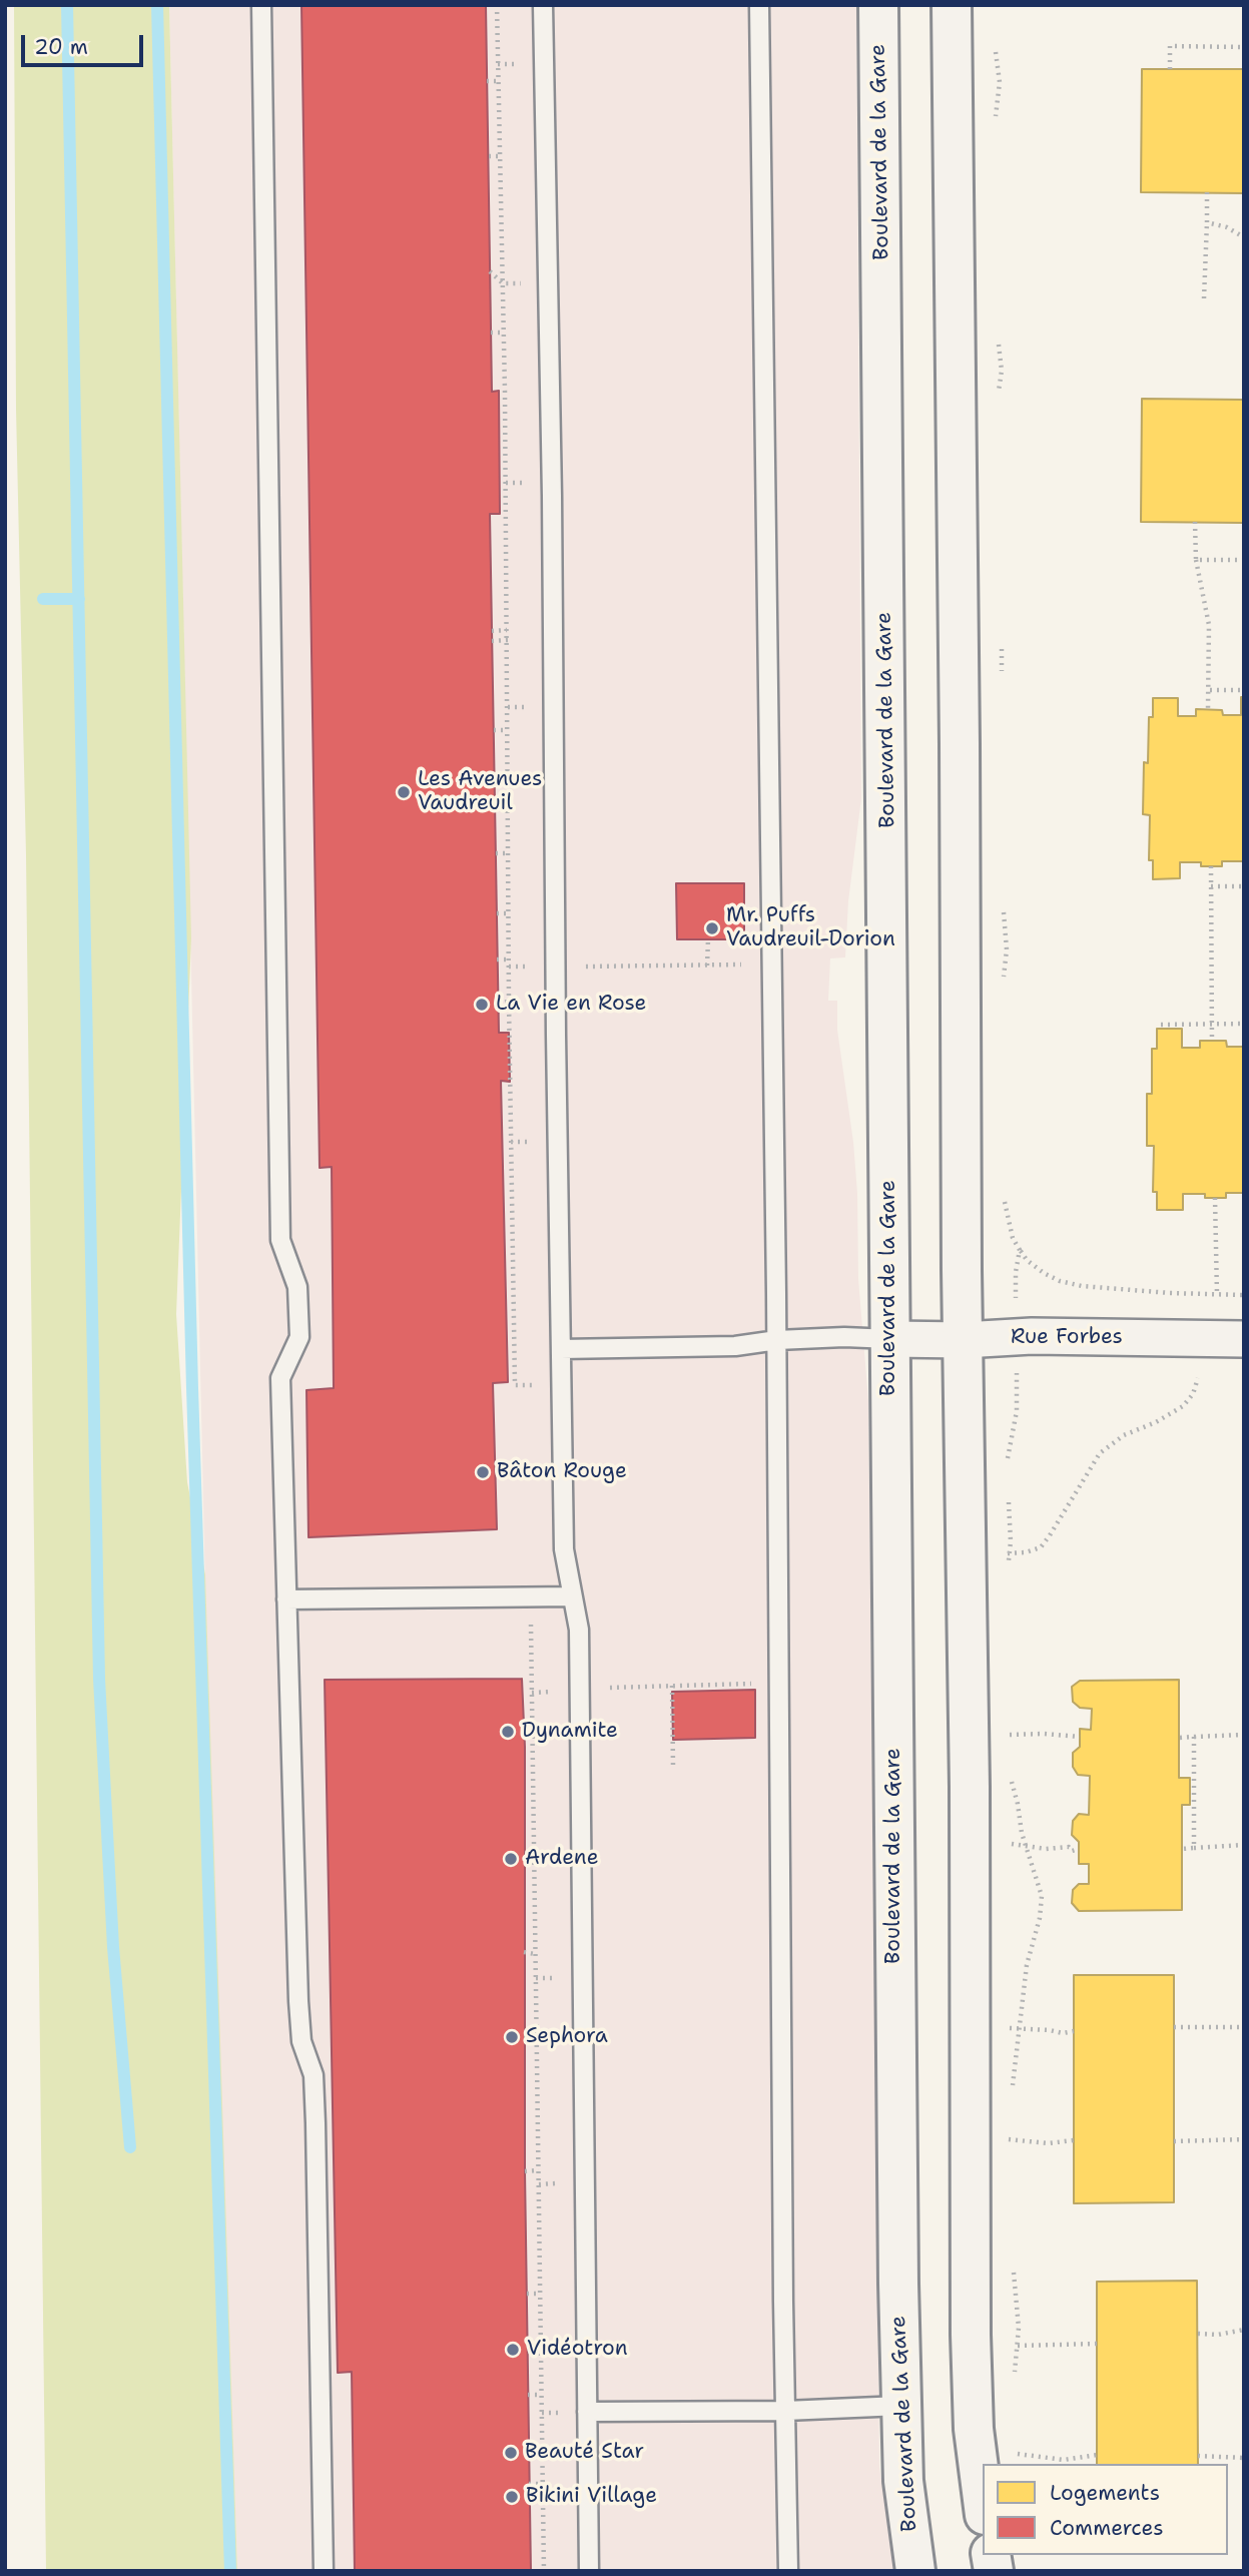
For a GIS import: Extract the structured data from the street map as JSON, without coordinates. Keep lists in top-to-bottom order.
{
  "streets": {
    "main road": ["Boulevard de la Gare"],
    "street": ["Rue Forbes"]
  },
  "crossings": [
    ["Boulevard de la Gare", "Rue Forbes"]
  ],
  "places": [
    "Les Avenues Vaudreuil",
    "Mr. Puffs Vaudreuil-Dorion",
    "La Vie en Rose",
    "Bâton Rouge",
    "Dynamite",
    "Ardene",
    "Sephora",
    "Vidéotron",
    "Beauté Star",
    "Bikini Village"
  ],
  "legend": ["Logements", "Commerces"],
  "scale_bar": "20 m"
}
